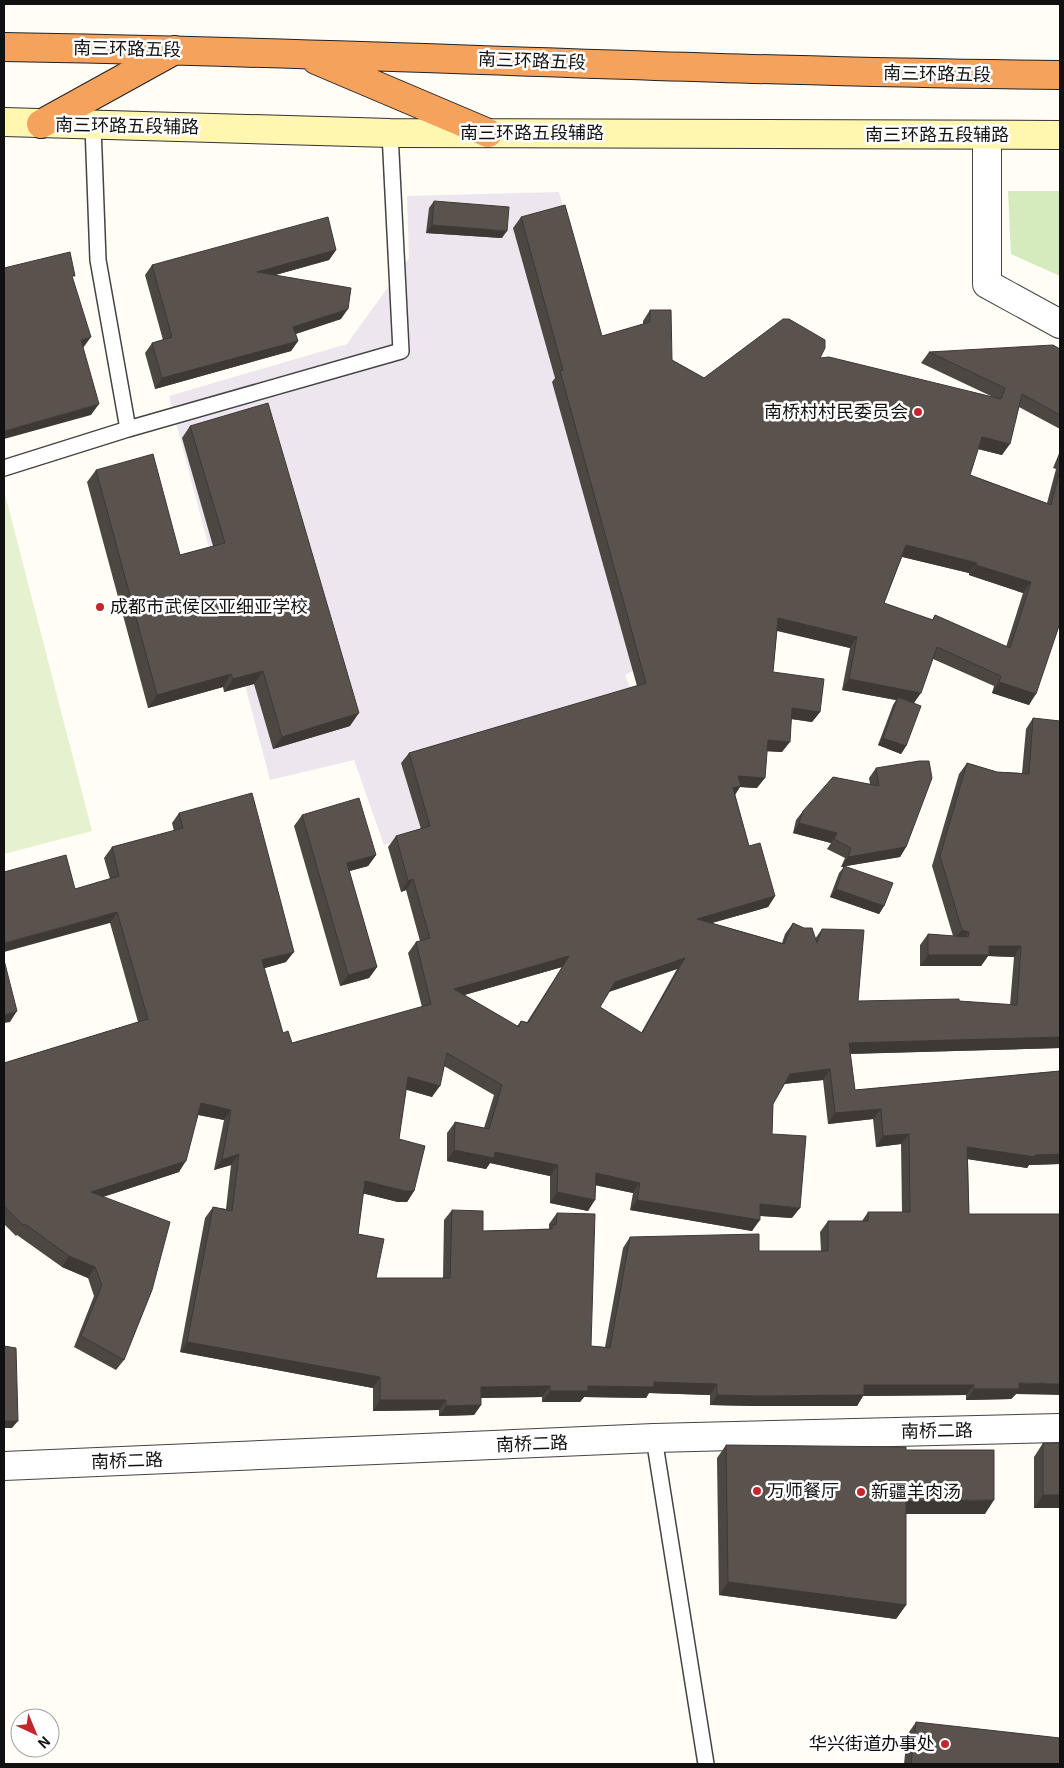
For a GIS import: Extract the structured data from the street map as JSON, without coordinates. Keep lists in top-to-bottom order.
{
  "streets": {
    "highway": ["南三环路五段"],
    "main road": ["南三环路五段辅路"],
    "street": ["南桥二路"]
  },
  "places": [
    "南桥村村民委员会",
    "成都市武侯区亚细亚学校",
    "万师餐厅",
    "新疆羊肉汤",
    "华兴街道办事处"
  ],
  "north": "bottom right"
}
